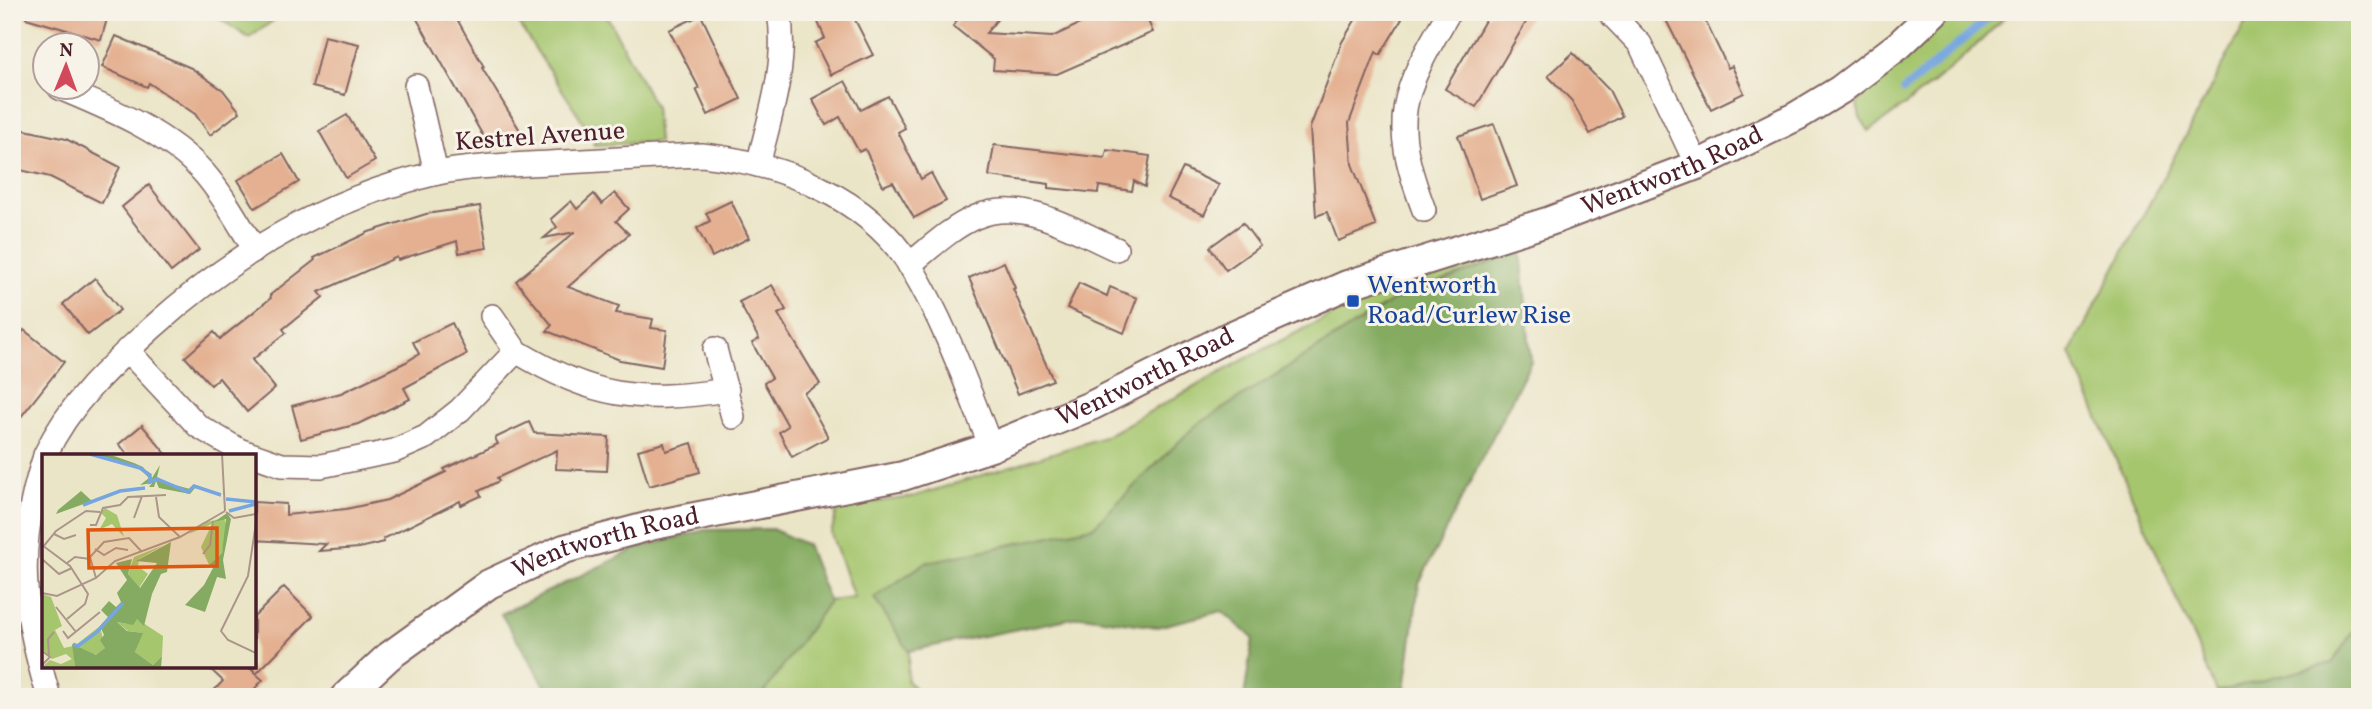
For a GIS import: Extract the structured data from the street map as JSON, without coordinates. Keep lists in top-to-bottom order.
{
  "streets": {
    "street": ["Kestrel Avenue", "Wentworth Road"]
  },
  "crossings": [
    ["Kestrel Avenue", "Wentworth Road"]
  ],
  "places": {
    "transit": ["Wentworth Road/Curlew Rise"]
  },
  "north": "top"
}
